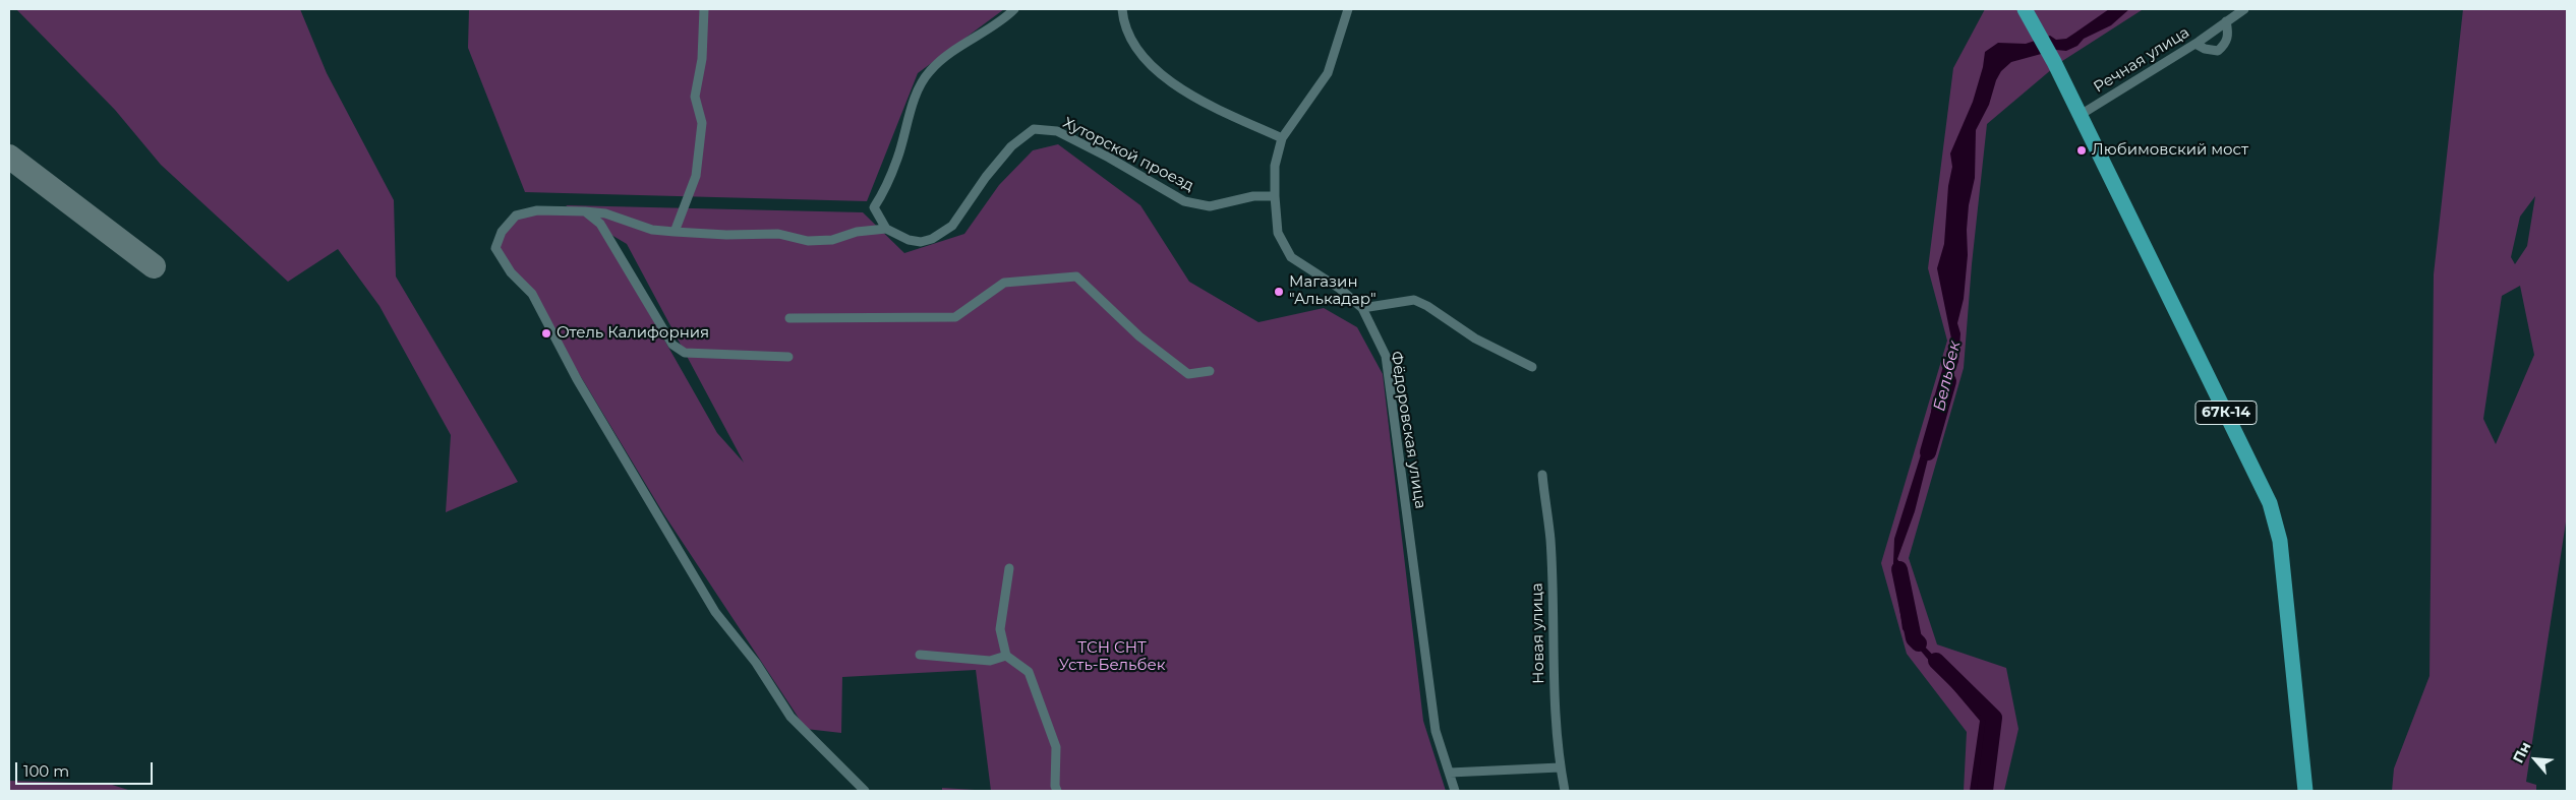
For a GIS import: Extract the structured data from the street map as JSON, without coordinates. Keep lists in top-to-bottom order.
{
  "streets": {
    "main road": ["67К-14"],
    "street": [
      "Речная улица",
      "Хуторской проезд",
      "Фёдоровская улица",
      "Новая улица"
    ]
  },
  "crossings": [
    ["Речная улица", "67К-14"],
    ["Хуторской проезд", "Фёдоровская улица"]
  ],
  "water": ["Бельбек"],
  "parks": ["ТСН СНТ Усть-Бельбек"],
  "places": ["Любимовский мост", "Магазин \"Алькадар\"", "Отель Калифорния"],
  "scale_bar": "100 m",
  "north": "top left"
}
